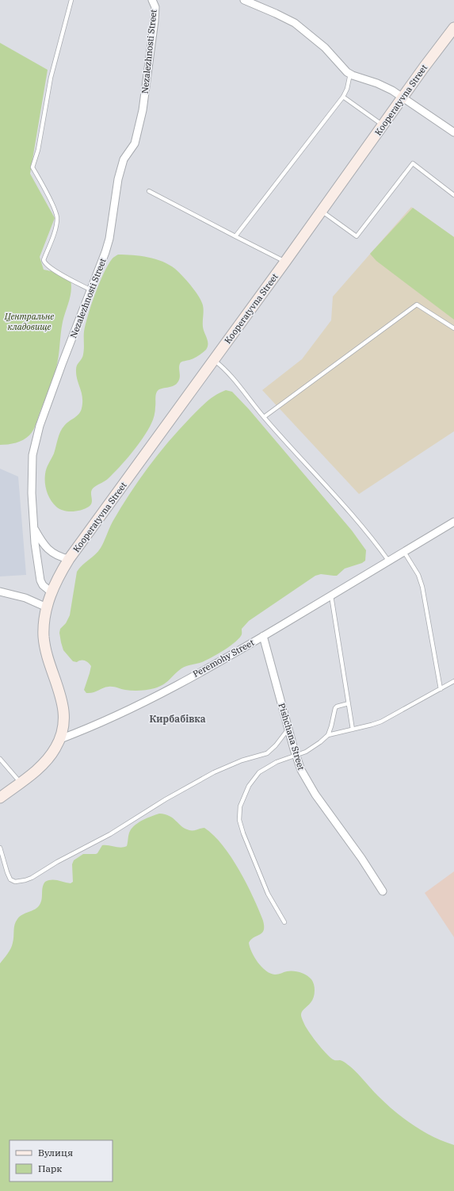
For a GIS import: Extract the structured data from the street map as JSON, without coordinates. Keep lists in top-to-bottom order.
{
  "streets": {
    "street": [
      "Nezalezhnosti Street",
      "Kooperatyvna Street",
      "Peremohy Street",
      "Pishchana Street"
    ]
  },
  "crossings": [
    ["Nezalezhnosti Street", "Kooperatyvna Street"],
    ["Kooperatyvna Street", "Peremohy Street"],
    ["Peremohy Street", "Pishchana Street"]
  ],
  "districts": ["Кирбабівка"],
  "parks": ["Центральне кладовище"],
  "legend": ["Вулиця", "Парк"]
}
